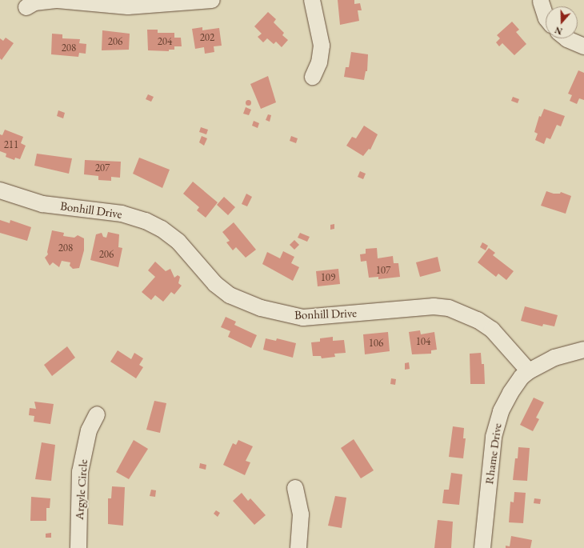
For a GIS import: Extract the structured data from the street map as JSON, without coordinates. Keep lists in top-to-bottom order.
{
  "streets": {
    "street": ["Bonhill Drive", "Rhame Drive", "Argyle Circle"]
  },
  "crossings": [
    ["Bonhill Drive", "Rhame Drive"]
  ],
  "house_numbers": [
    "202",
    "206",
    "204",
    "208",
    "211",
    "207",
    "208",
    "206",
    "107",
    "109",
    "104",
    "106"
  ],
  "north": "bottom"
}
